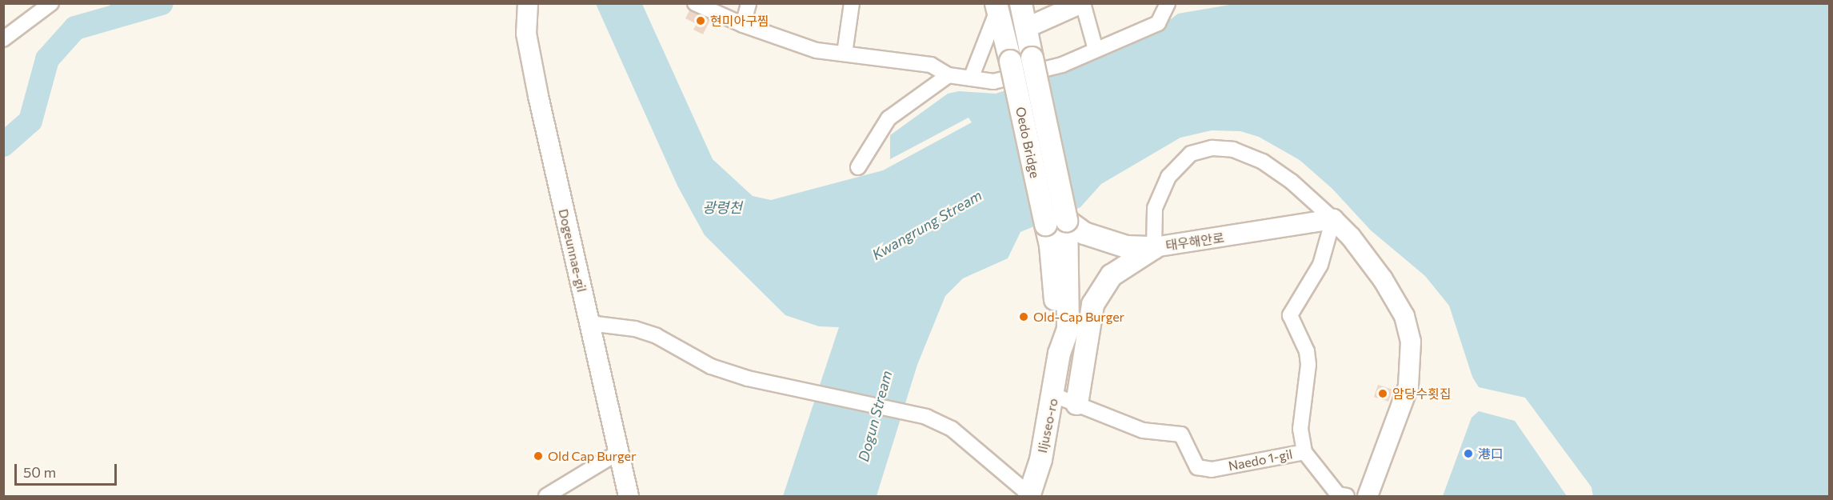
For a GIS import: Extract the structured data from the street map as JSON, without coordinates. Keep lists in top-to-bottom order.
{
  "streets": {
    "main road": ["Oedo Bridge", "Iljuseo-ro"],
    "street": ["태우해안로", "Dogeunnae-gil", "Naedo 1-gil"]
  },
  "crossings": [
    ["Oedo Bridge", "Iljuseo-ro"],
    ["태우해안로", "Naedo 1-gil"],
    ["Iljuseo-ro", "Naedo 1-gil"]
  ],
  "water": ["광령천", "Kwangrung Stream", "Dogun Stream"],
  "places": [
    "현미아구찜",
    "Old-Cap Burger",
    "암당수횟집",
    "港口",
    "Old Cap Burger"
  ],
  "scale_bar": "50 m"
}
